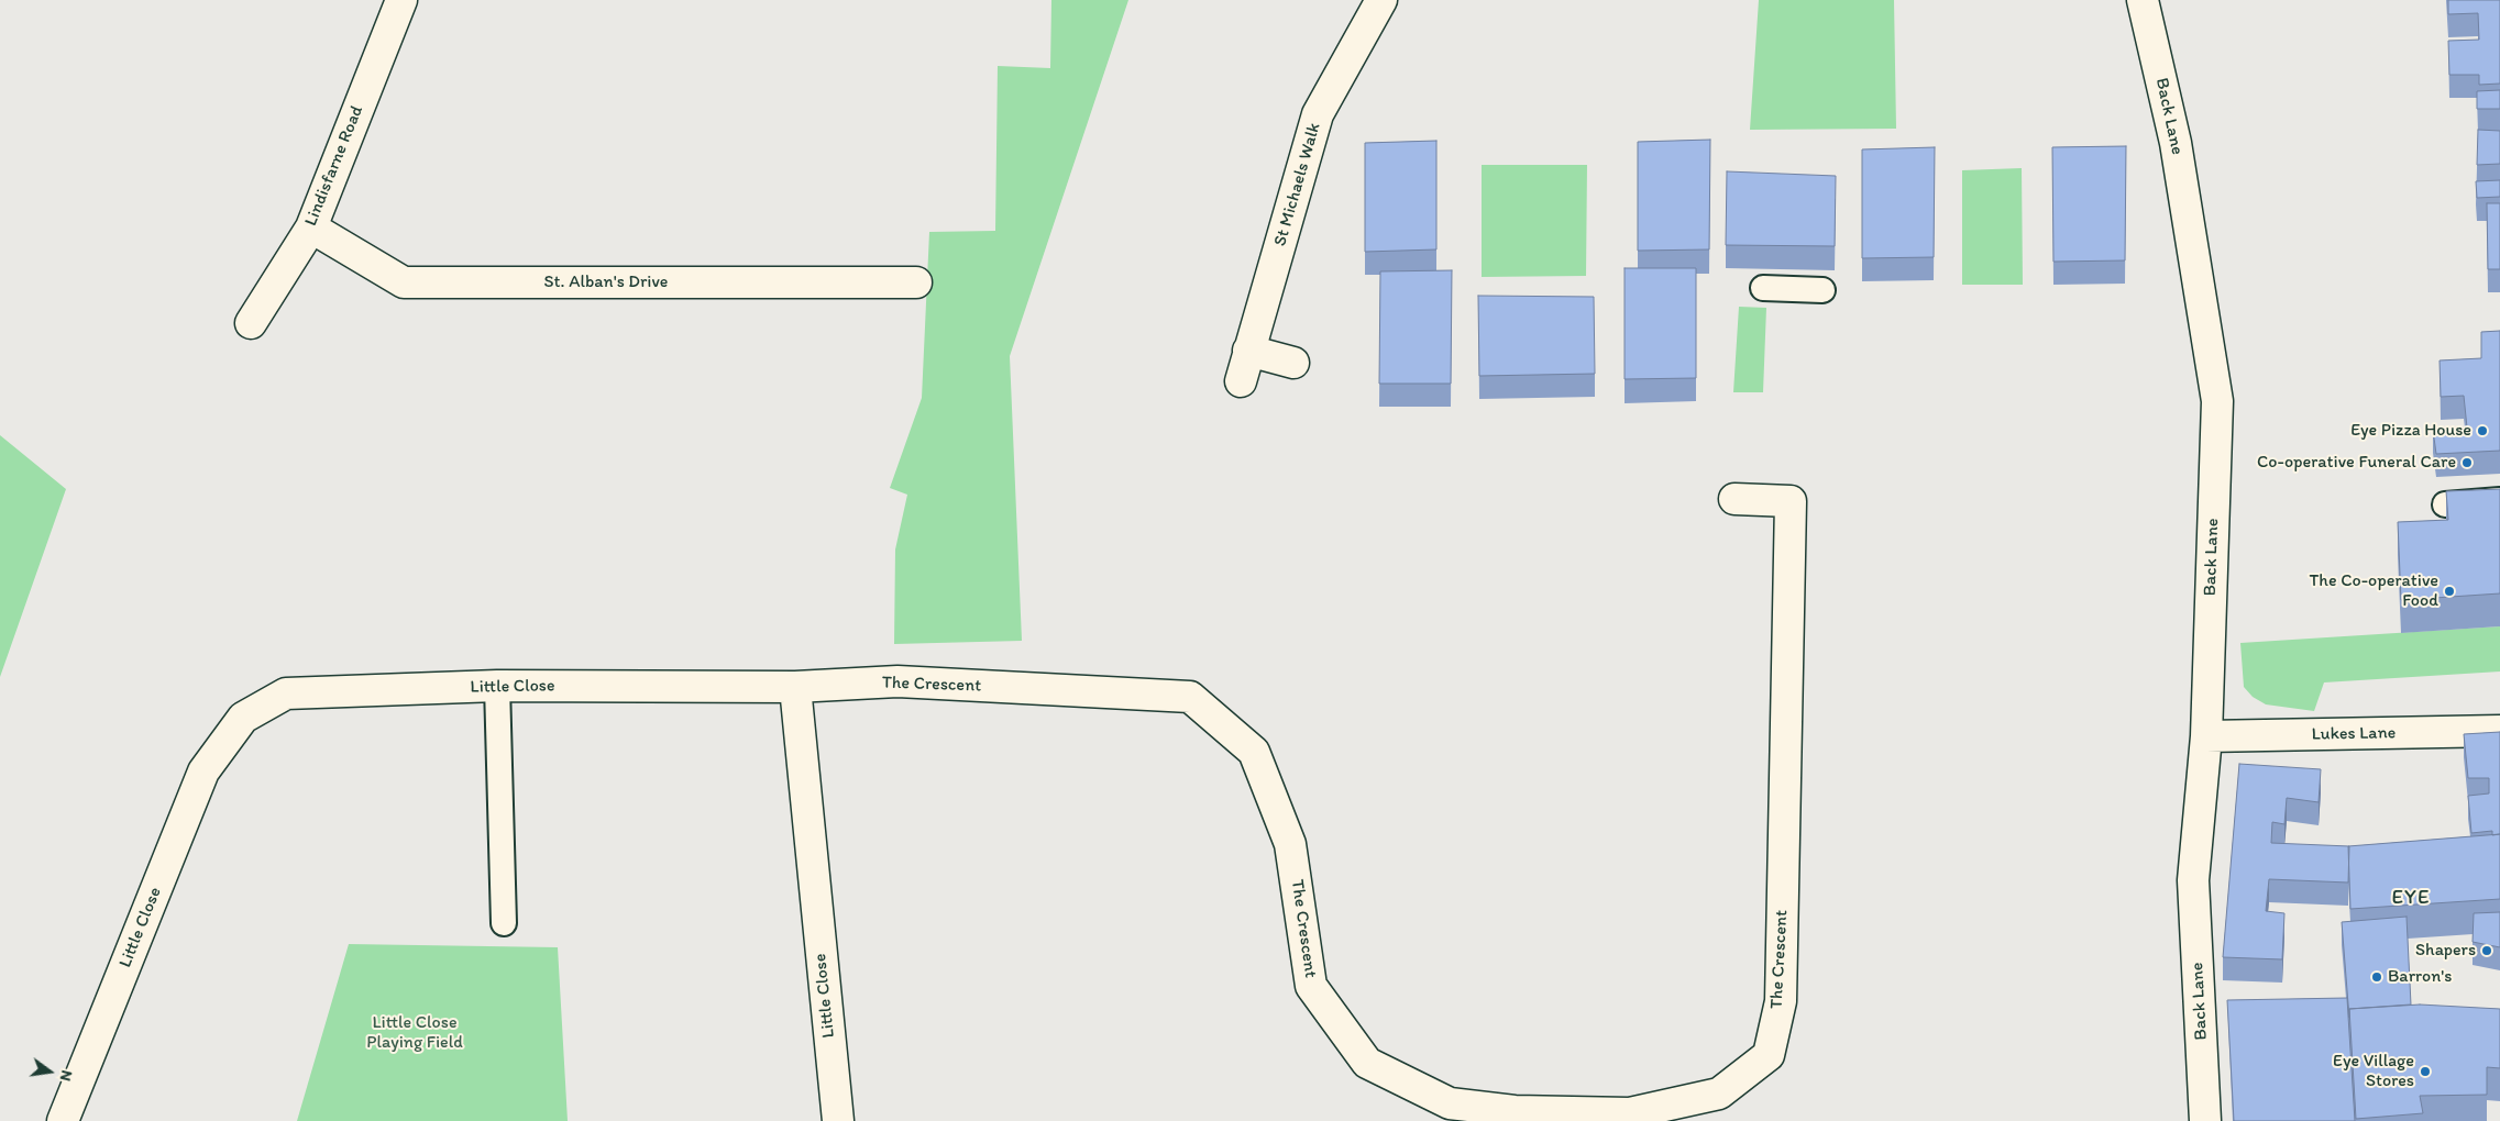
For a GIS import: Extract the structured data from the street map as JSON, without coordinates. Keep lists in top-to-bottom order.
{
  "streets": {
    "street": [
      "Back Lane",
      "Lindisfarne Road",
      "St Michaels Walk",
      "St. Alban's Drive",
      "The Crescent",
      "Little Close",
      "Lukes Lane"
    ]
  },
  "crossings": [
    ["Back Lane", "Lukes Lane"],
    ["Lindisfarne Road", "St. Alban's Drive"],
    ["The Crescent", "Little Close"]
  ],
  "districts": ["EYE"],
  "parks": ["Little Close Playing Field"],
  "places": [
    "Eye Pizza House",
    "Co-operative Funeral Care",
    "The Co-operative Food",
    "Shapers",
    "Barron's",
    "Eye Village Stores"
  ],
  "north": "right"
}
